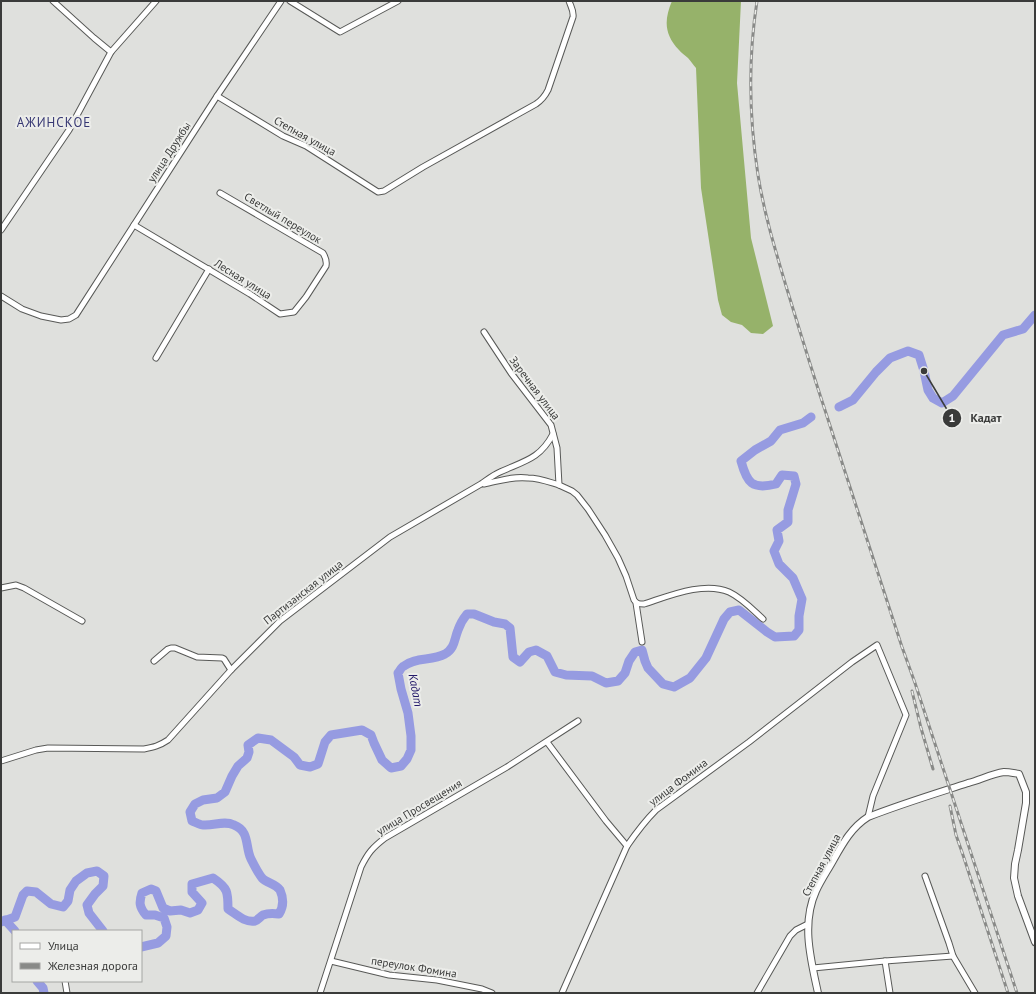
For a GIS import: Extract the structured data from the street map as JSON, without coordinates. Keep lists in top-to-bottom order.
{
  "streets": {
    "street": [
      "Степная улица",
      "улица Дружбы",
      "Светлый переулок",
      "Лесная улица",
      "Заречная улица",
      "Партизанская улица",
      "улица Фомина",
      "улица Просвещения",
      "переулок Фомина"
    ]
  },
  "crossings": [
    ["Степная улица", "улица Дружбы"],
    ["Степная улица", "улица Фомина"],
    ["улица Дружбы", "Лесная улица"],
    ["Светлый переулок", "Лесная улица"],
    ["Заречная улица", "Партизанская улица"],
    ["улица Просвещения", "переулок Фомина"]
  ],
  "districts": ["АЖИНСКОЕ"],
  "water": ["Кадат"],
  "places": ["Кадат"],
  "legend": ["Улица", "Железная дорога"]
}
